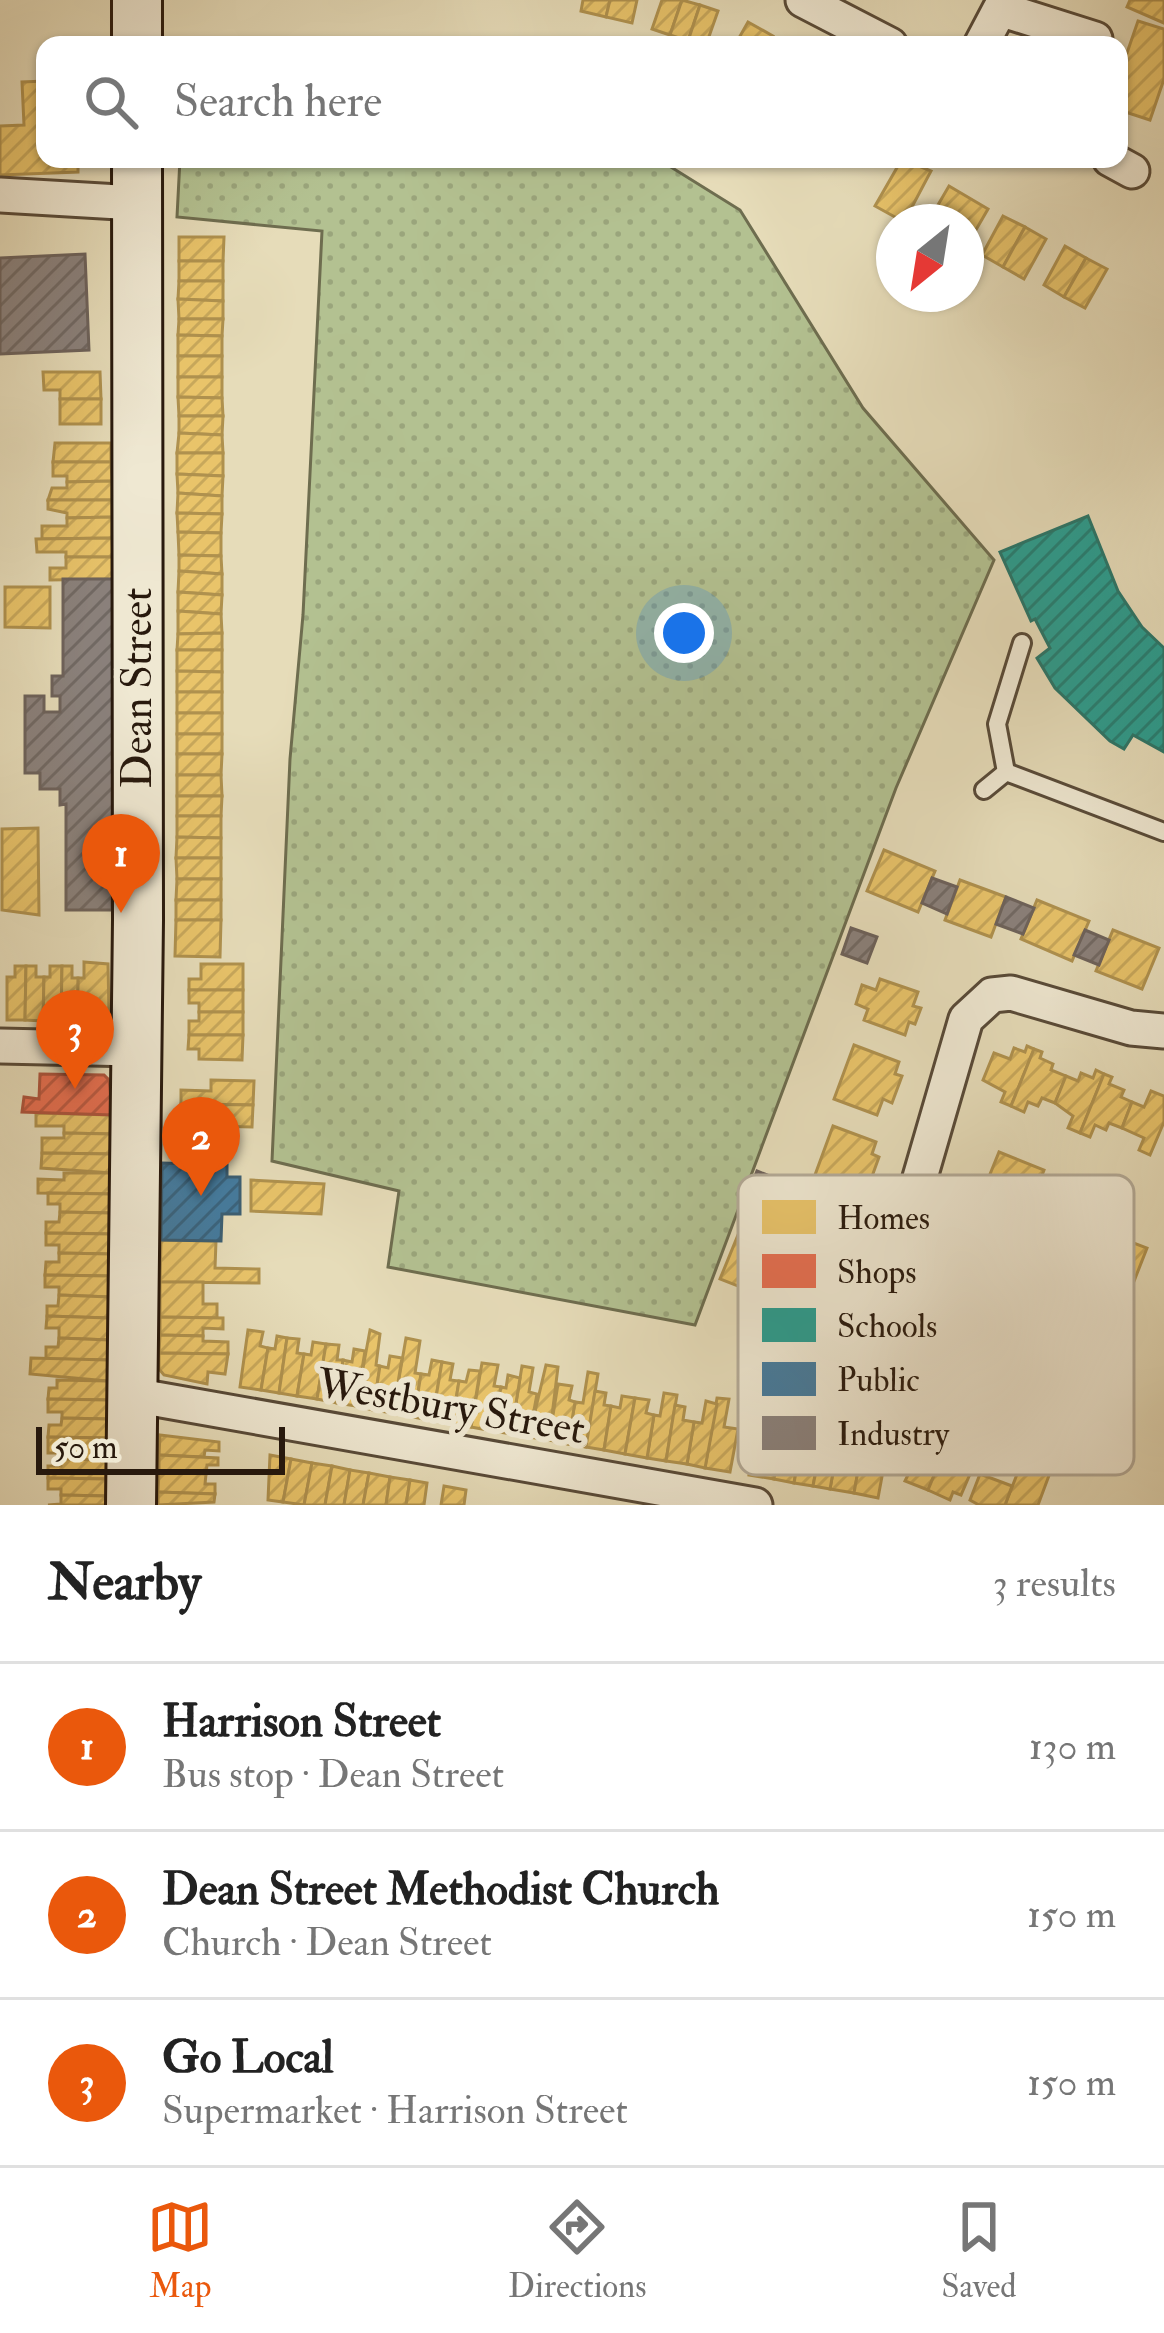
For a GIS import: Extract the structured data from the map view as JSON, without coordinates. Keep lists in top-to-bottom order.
{
  "streets": {
    "street": ["Dean Street", "Westbury Street"]
  },
  "crossings": [
    ["Dean Street", "Westbury Street"]
  ],
  "legend": [
    "Homes",
    "Shops",
    "Schools",
    "Public",
    "Industry"
  ],
  "scale_bar": "50 m",
  "north": "bottom left",
  "page": {
    "search": "Search here",
    "pins": ["1", "3", "2"],
    "scale": "50 m",
    "heading": ["Nearby", "3 results"],
    "list": [
      {
        "mark": "1",
        "name": "Harrison Street",
        "note": "Bus stop · Dean Street",
        "value": "130 m"
      },
      {
        "mark": "2",
        "name": "Dean Street Methodist Church",
        "note": "Church · Dean Street",
        "value": "150 m"
      },
      {
        "mark": "3",
        "name": "Go Local",
        "note": "Supermarket · Harrison Street",
        "value": "150 m"
      }
    ],
    "nav": ["Map", "Directions", "Saved"]
  }
}
